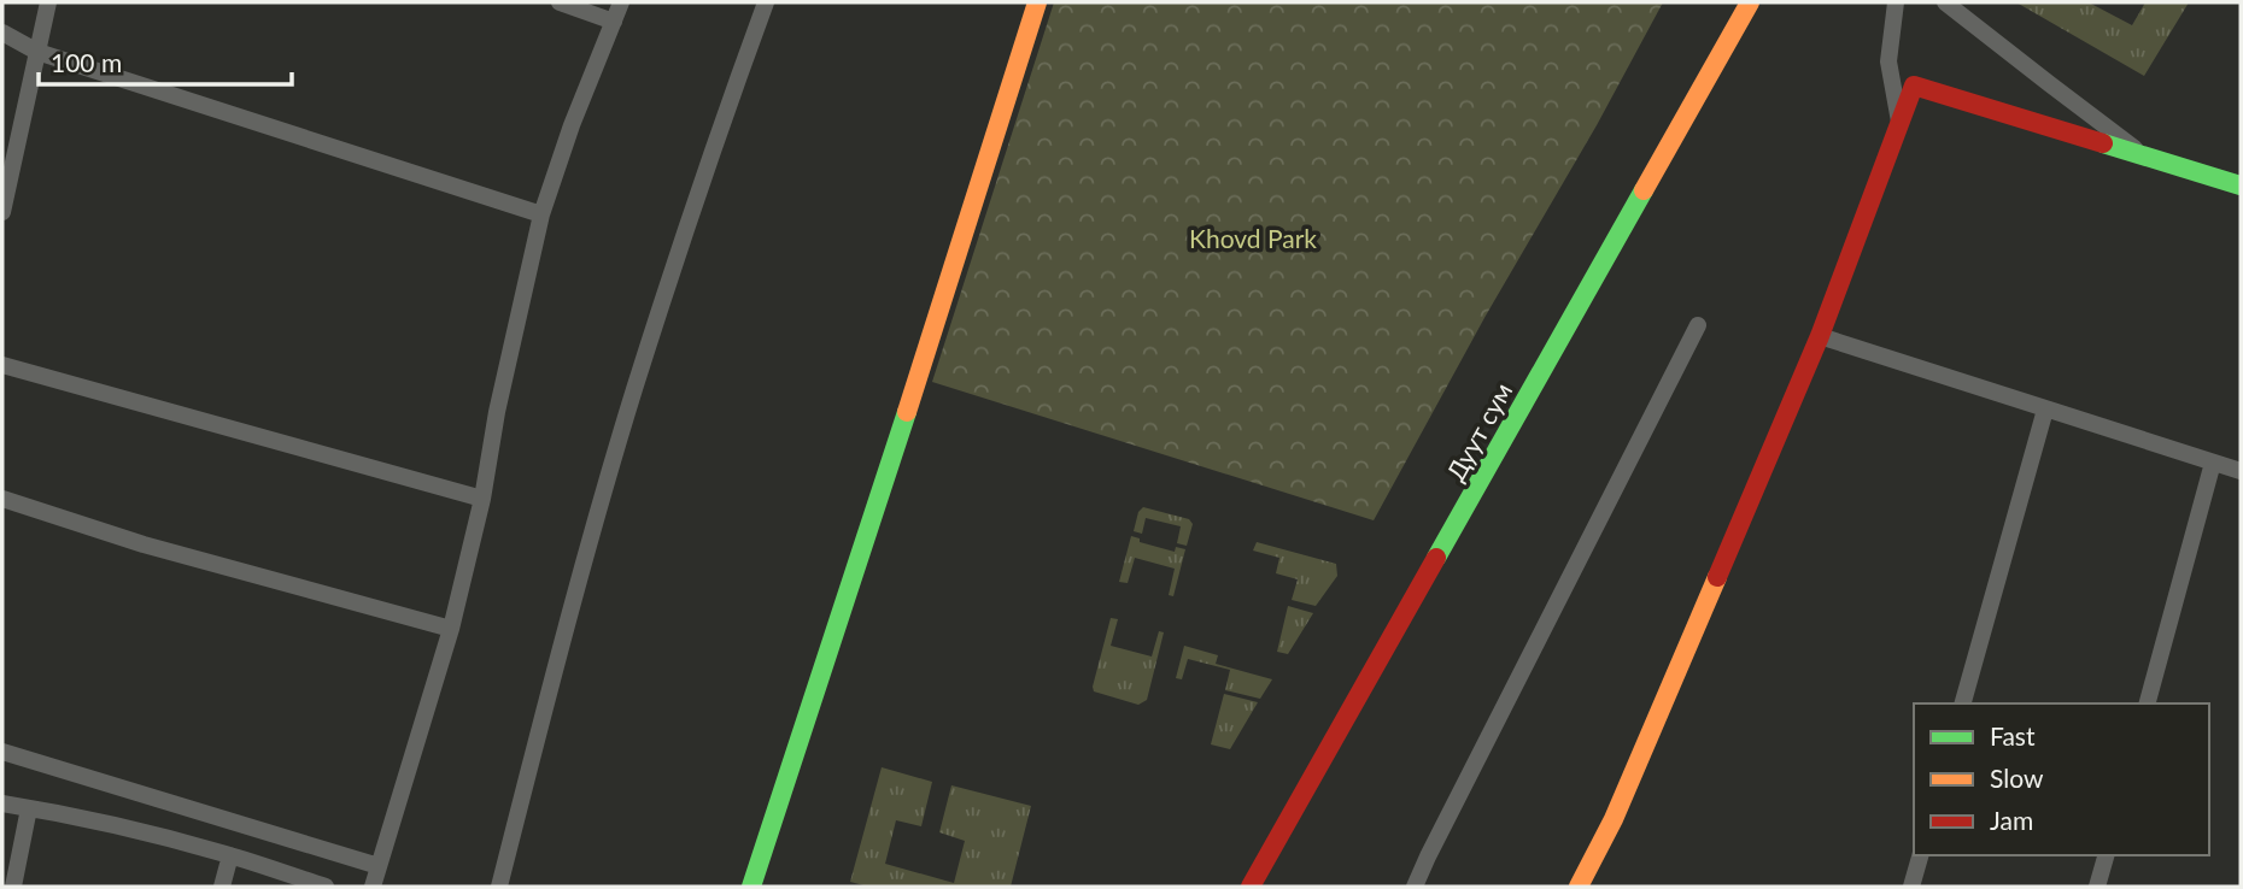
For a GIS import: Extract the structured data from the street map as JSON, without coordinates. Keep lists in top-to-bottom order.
{
  "streets": {
    "street": ["Дуут сум"]
  },
  "parks": ["Khovd Park"],
  "legend": ["Fast", "Slow", "Jam"],
  "scale_bar": "100 m"
}
